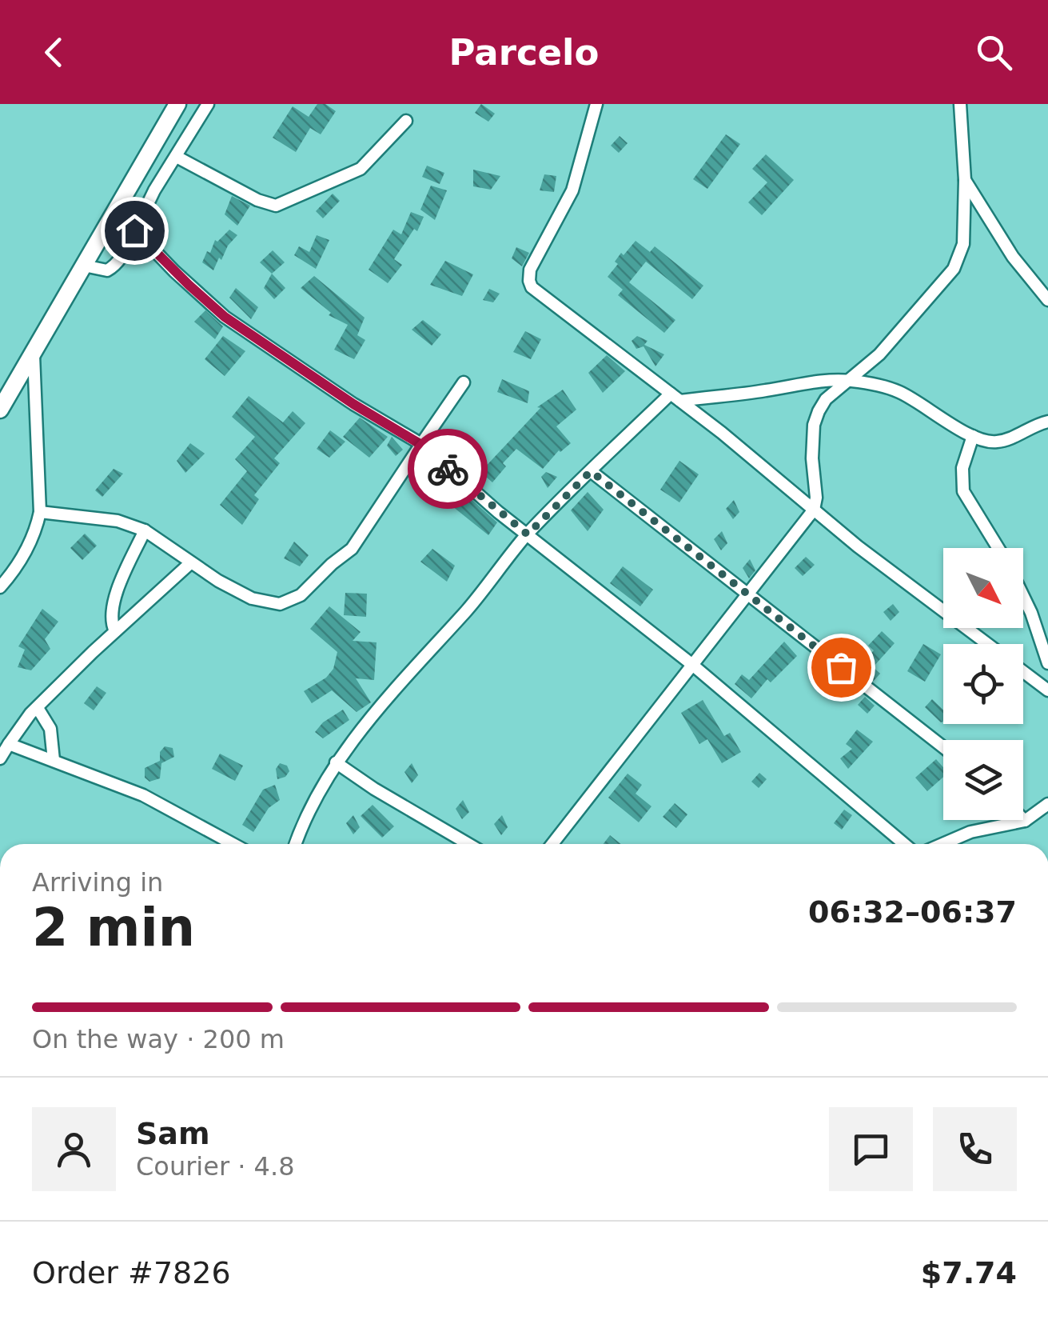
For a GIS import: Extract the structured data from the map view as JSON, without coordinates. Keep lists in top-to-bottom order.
{
  "north": "bottom right",
  "page": {
    "header": "Parcelo",
    "heading": ["2 min", "Arriving in", "06:32–06:37"],
    "panel": [
      "Sam",
      "Courier · 4.8",
      "Order #7826",
      "$7.74"
    ],
    "bar": "On the way · 200 m"
  }
}
